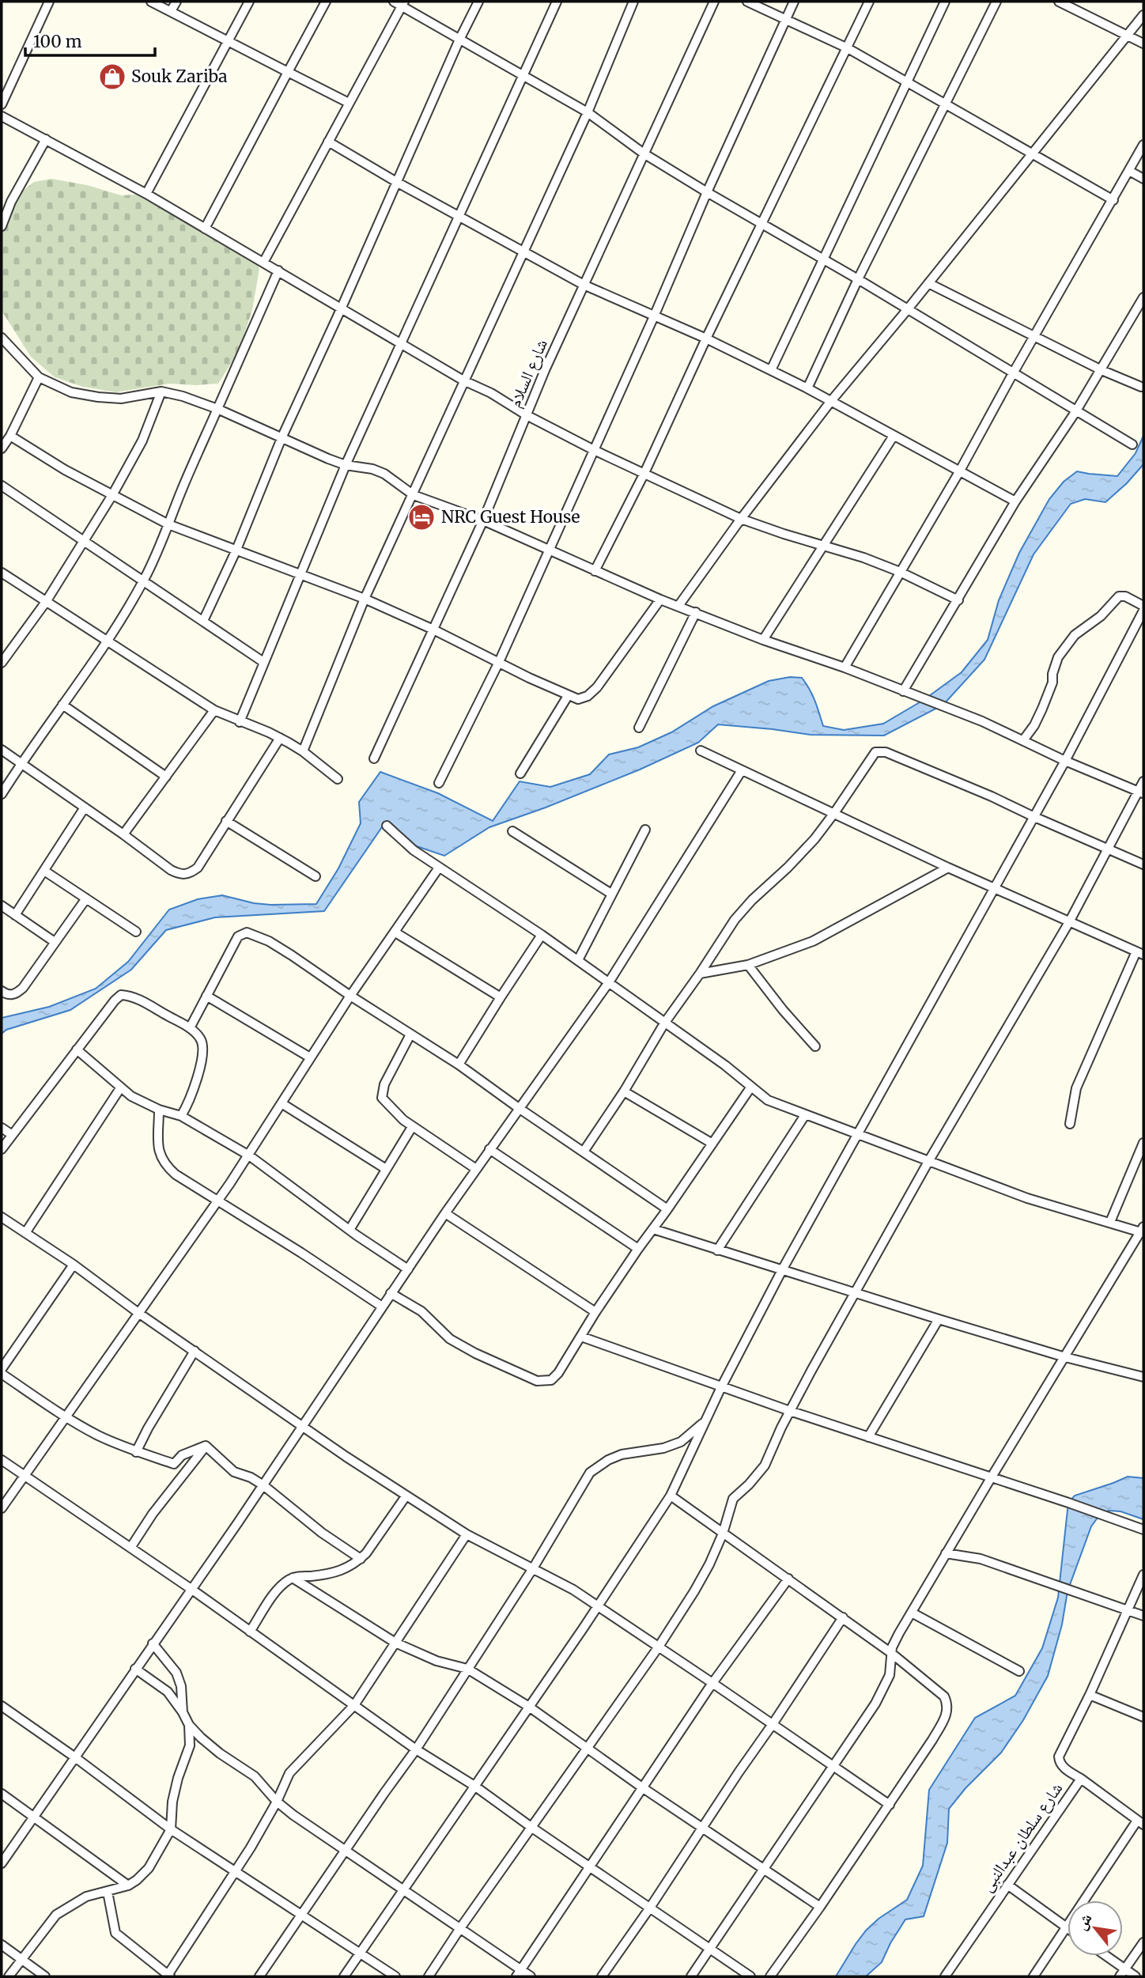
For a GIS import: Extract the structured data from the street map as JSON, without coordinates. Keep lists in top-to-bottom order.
{
  "streets": {
    "street": ["شارع السلام", "شارع سلطان عبدالنبى"]
  },
  "places": {
    "shop": ["Souk Zariba"],
    "hotel": ["NRC Guest House"]
  },
  "scale_bar": "100 m",
  "north": "top left"
}
